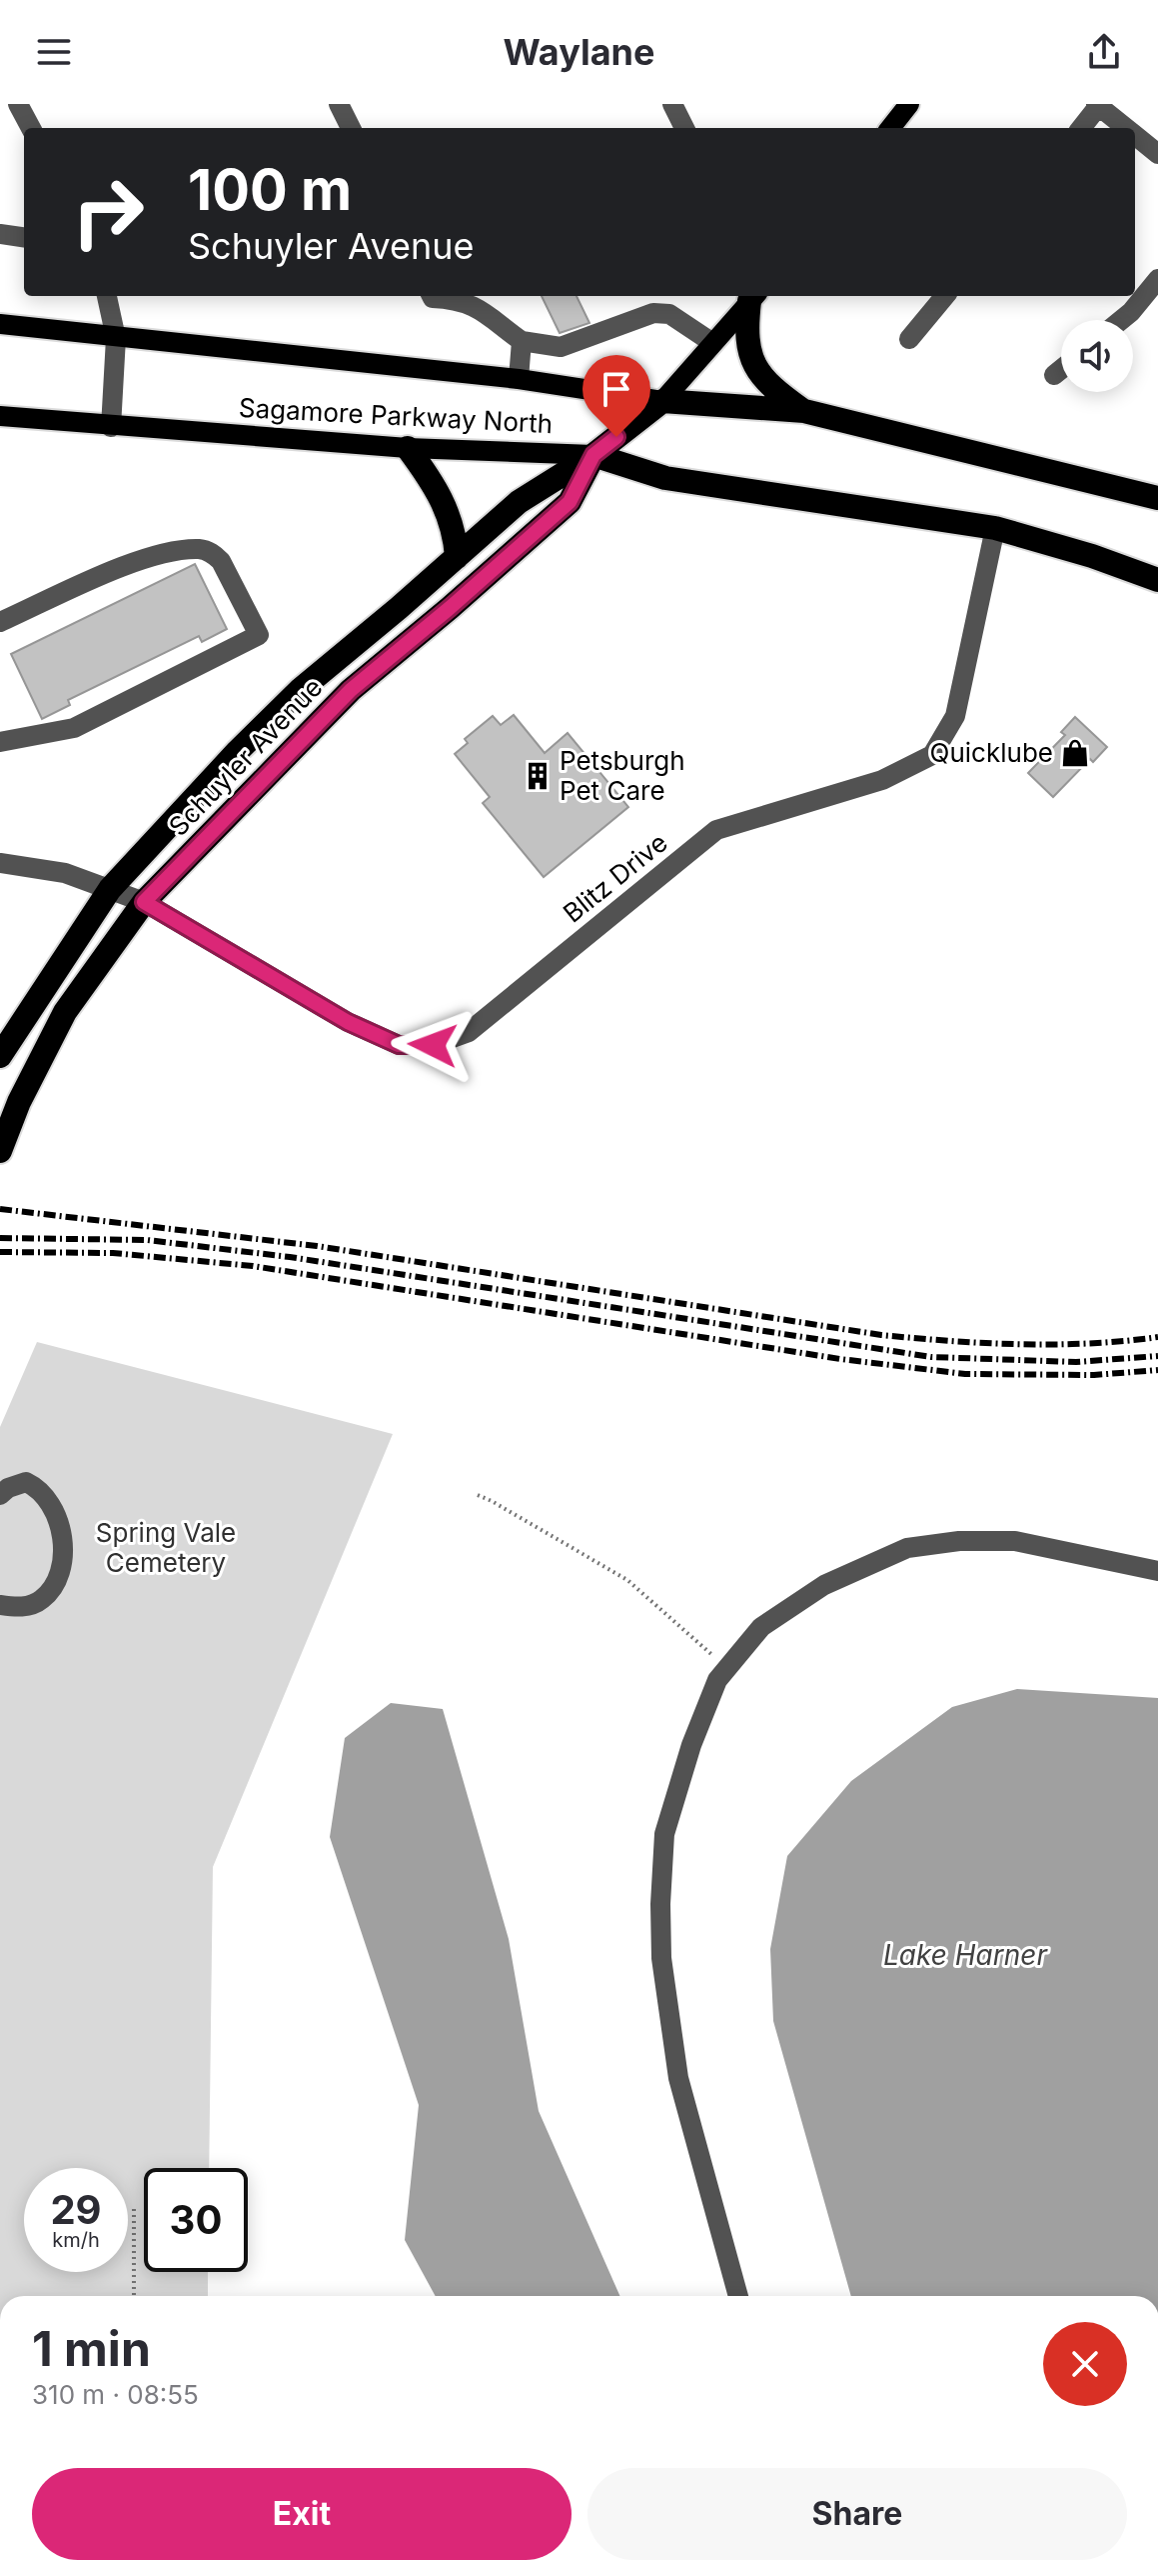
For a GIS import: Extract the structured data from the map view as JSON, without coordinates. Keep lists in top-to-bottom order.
{
  "streets": {
    "highway": ["Sagamore Parkway North", "Schuyler Avenue"],
    "street": ["Blitz Drive"]
  },
  "crossings": [
    ["Sagamore Parkway North", "Schuyler Avenue"],
    ["Sagamore Parkway North", "Blitz Drive"],
    ["Schuyler Avenue", "Blitz Drive"]
  ],
  "water": ["Lake Harner"],
  "parks": ["Spring Vale Cemetery"],
  "places": {
    "shop": ["Quicklube"],
    "building": ["Petsburgh Pet Care"]
  },
  "page": {
    "header": "Waylane",
    "turn": ["100 m", "Schuyler Avenue"],
    "speed": "29 km/h",
    "limit": "30",
    "heading": ["1 min", "310 m · 08:55"],
    "buttons": ["Exit", "Share"]
  }
}
